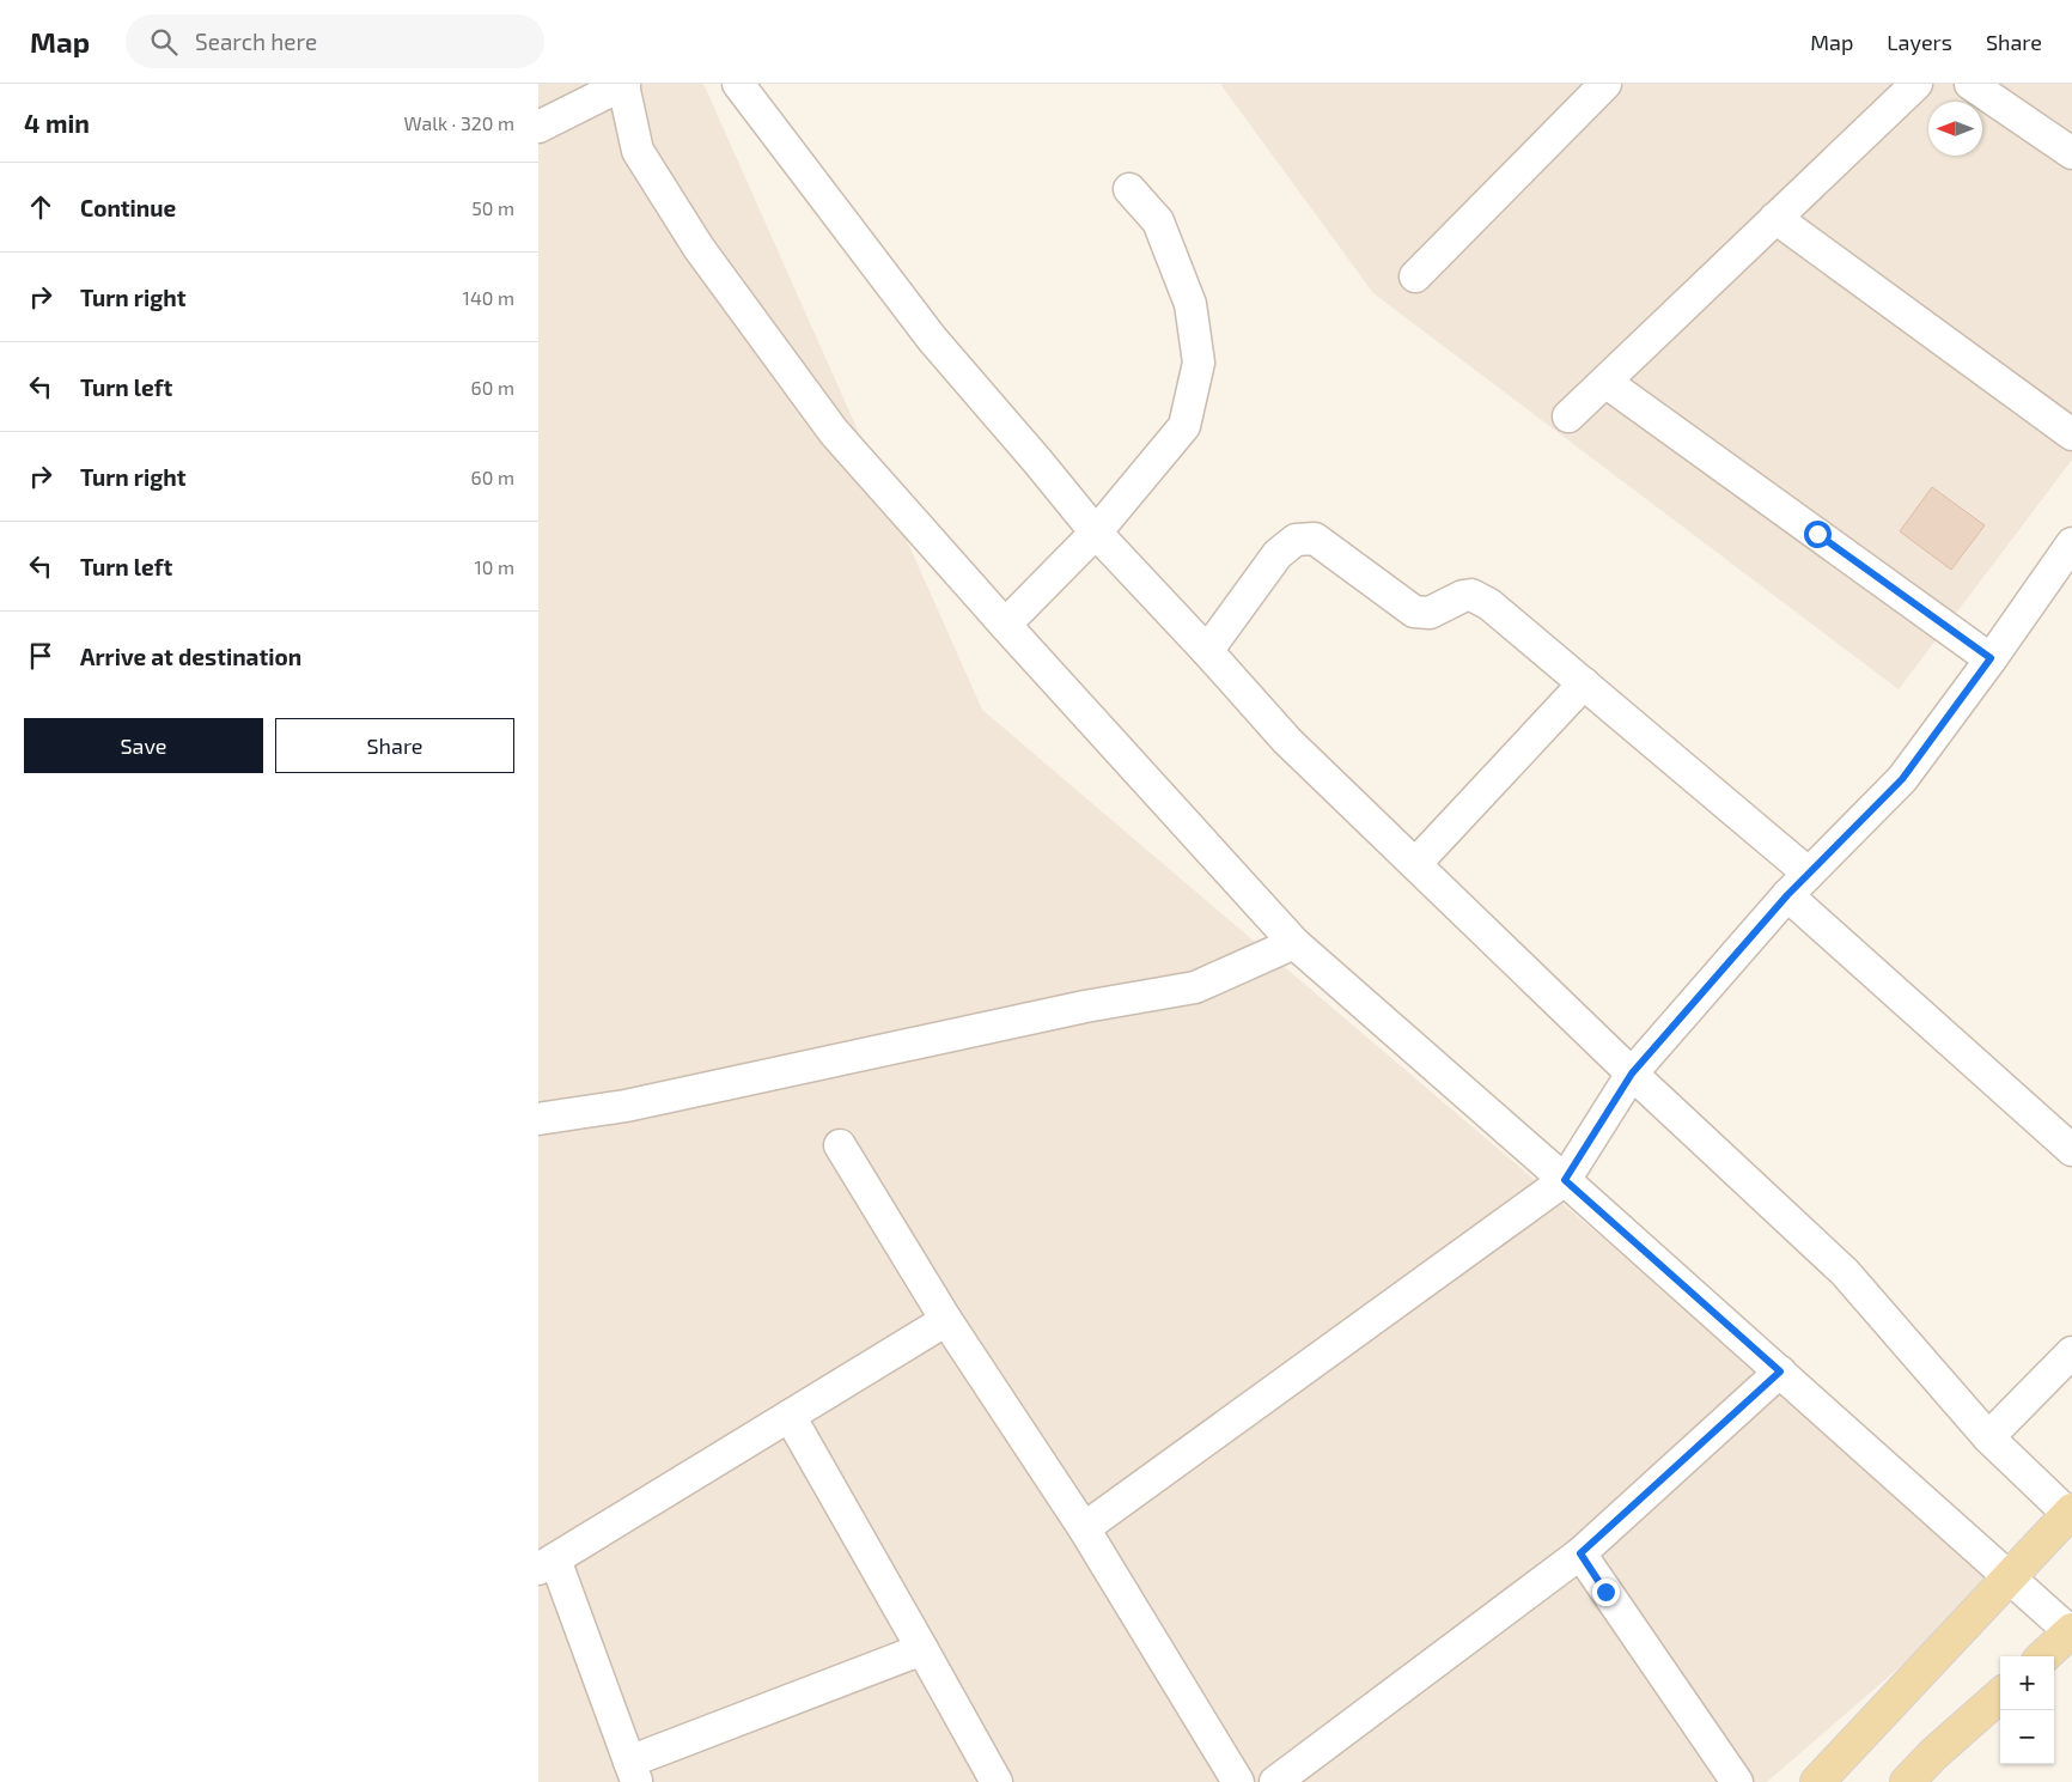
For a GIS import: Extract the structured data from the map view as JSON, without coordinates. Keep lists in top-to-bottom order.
{
  "north": "left",
  "page": {
    "header": "Map",
    "search": "Search here",
    "nav": ["Map", "Layers", "Share"],
    "heading": ["4 min", "Walk · 320 m"],
    "list": [
      ["Continue", "50 m"],
      ["Turn right", "140 m"],
      ["Turn left", "60 m"],
      ["Turn right", "60 m"],
      ["Turn left", "10 m"],
      "Arrive at destination"
    ],
    "buttons": ["Save", "Share"],
    "map_buttons": ["+", "−"]
  }
}
